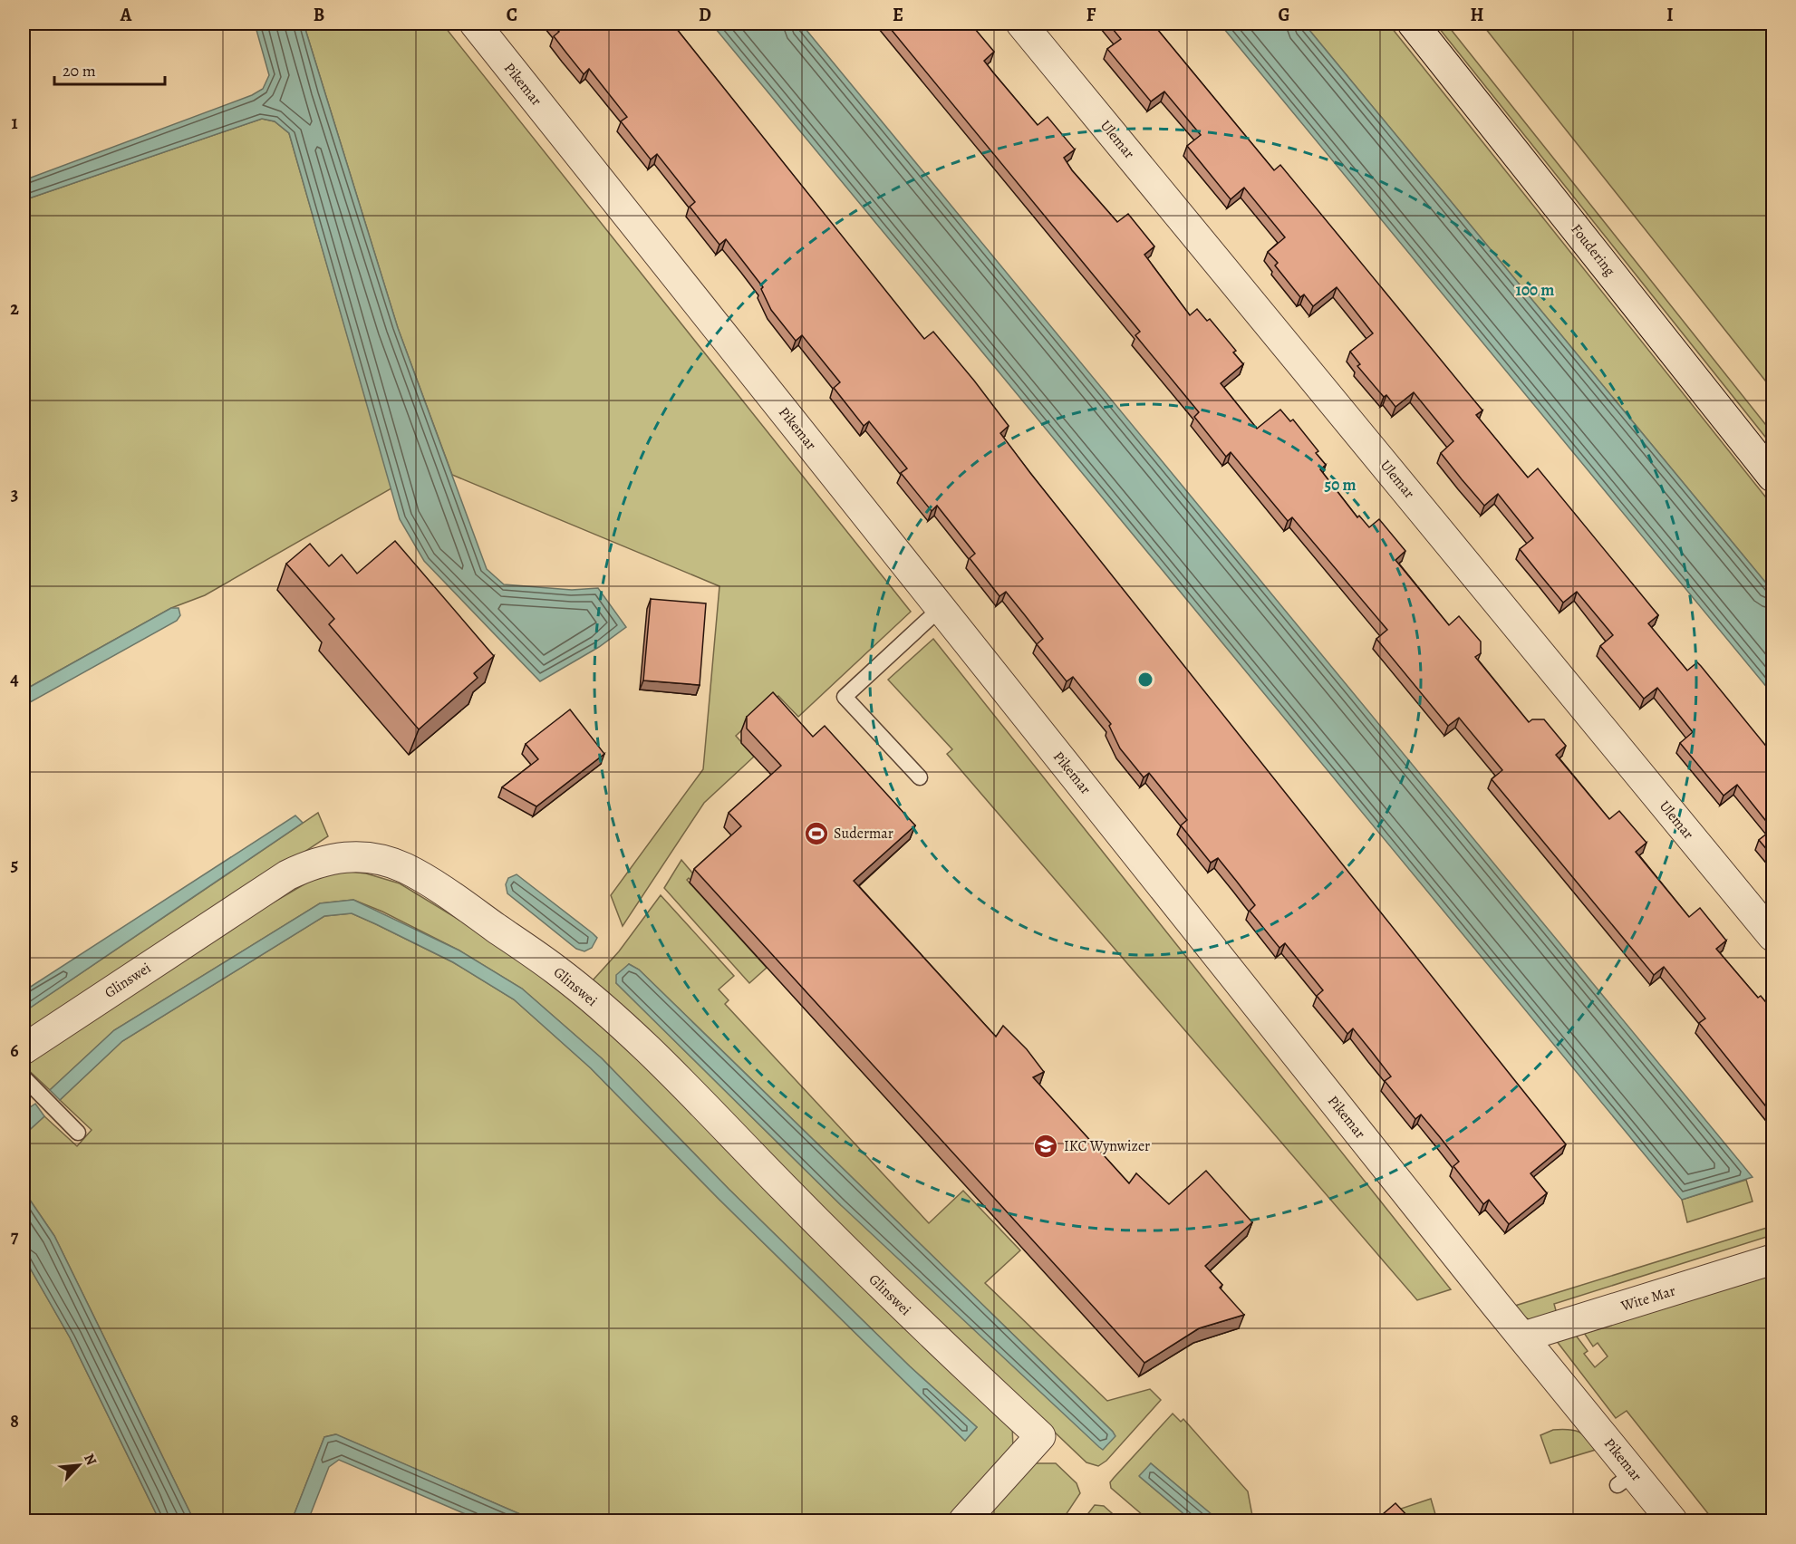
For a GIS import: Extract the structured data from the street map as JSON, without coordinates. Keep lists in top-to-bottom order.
{
  "streets": {
    "street": [
      "Pikemar",
      "Ulemar",
      "Foudering",
      "Glinswei",
      "Wite Mar"
    ]
  },
  "crossings": [
    ["Pikemar", "Wite Mar"]
  ],
  "places": {
    "sports": ["Sudermar"],
    "school or university": ["IKC Wynwizer"]
  },
  "scale_bar": "20 m",
  "north": "top right",
  "grid": {
    "columns": [
      "A",
      "B",
      "C",
      "D",
      "E",
      "F",
      "G",
      "H",
      "I"
    ],
    "rows": [
      "1",
      "2",
      "3",
      "4",
      "5",
      "6",
      "7",
      "8"
    ]
  },
  "rings": ["100 m", "50 m"]
}
